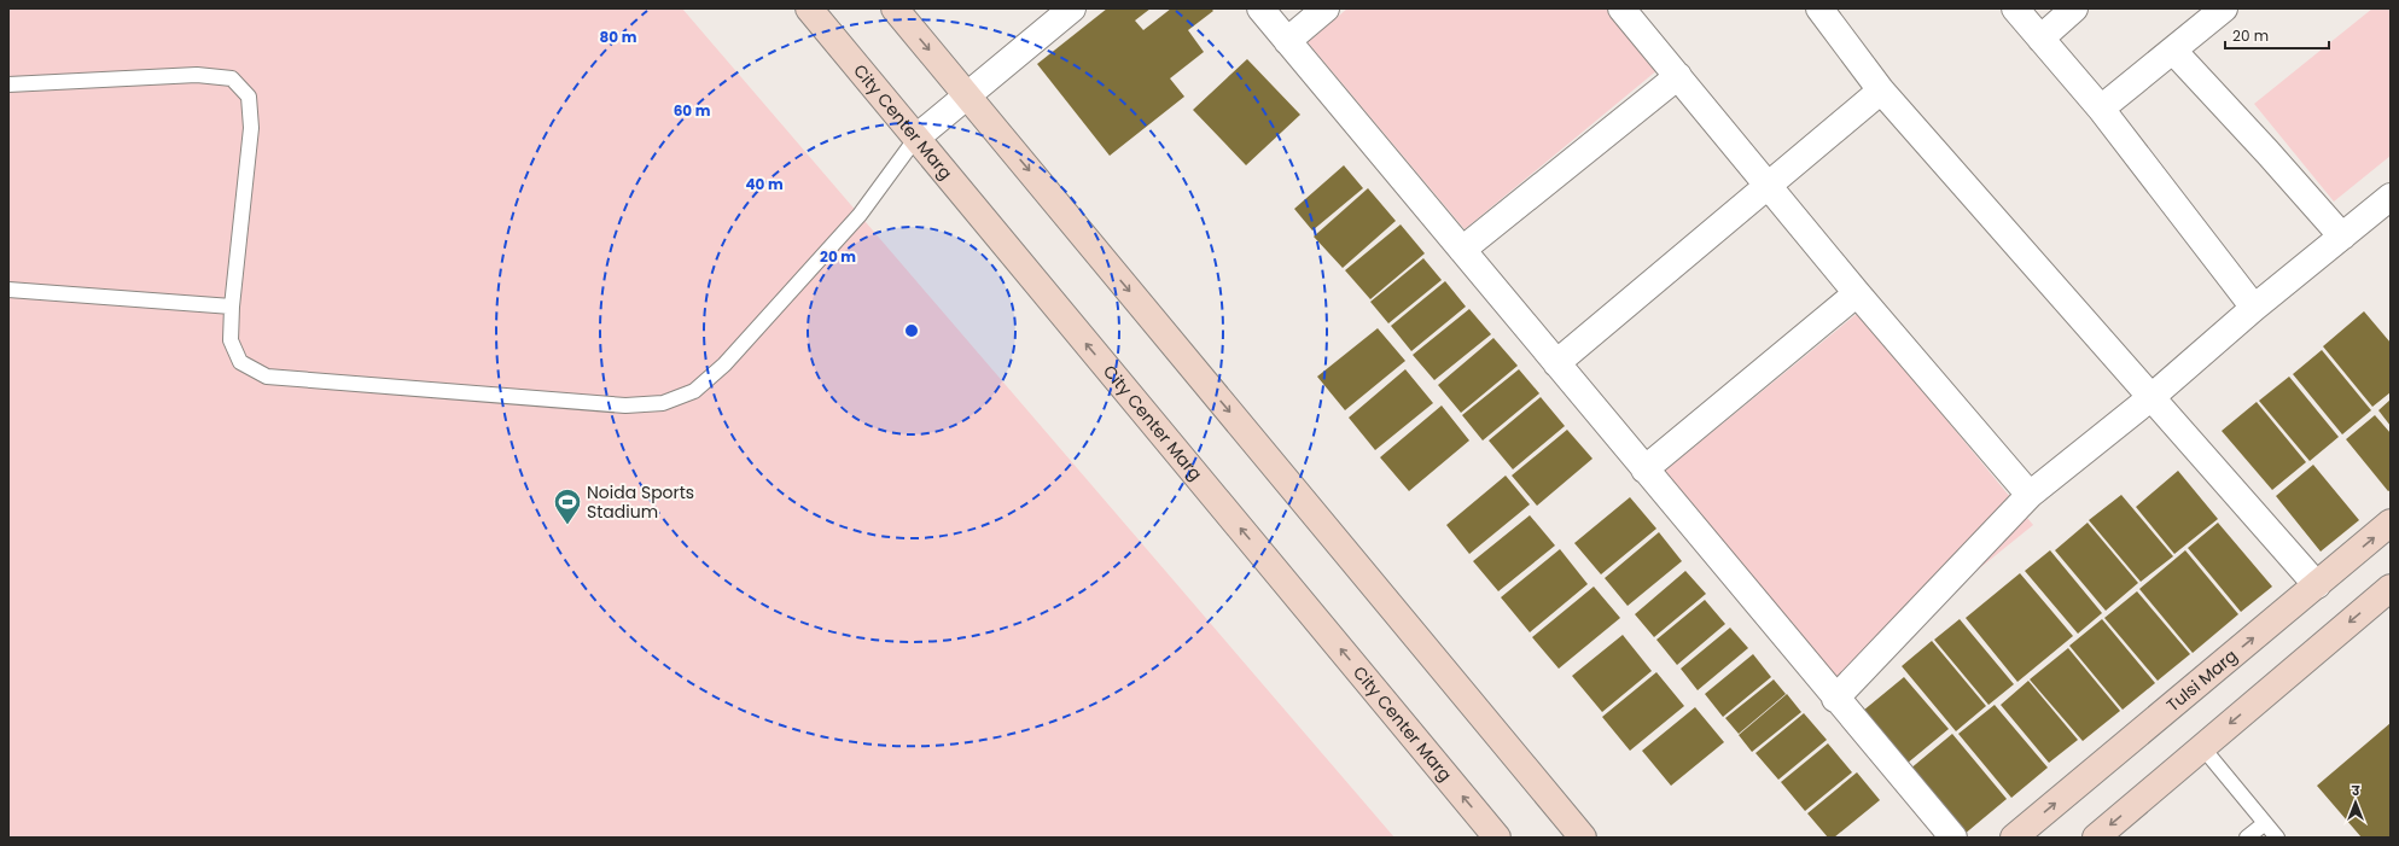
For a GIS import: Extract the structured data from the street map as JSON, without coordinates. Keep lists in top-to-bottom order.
{
  "streets": {
    "street": ["City Center Marg", "Tulsi Marg"]
  },
  "places": {
    "sports": ["Noida Sports Stadium"]
  },
  "scale_bar": "20 m",
  "north": "top",
  "rings": [
    "80 m",
    "60 m",
    "40 m",
    "20 m"
  ]
}
